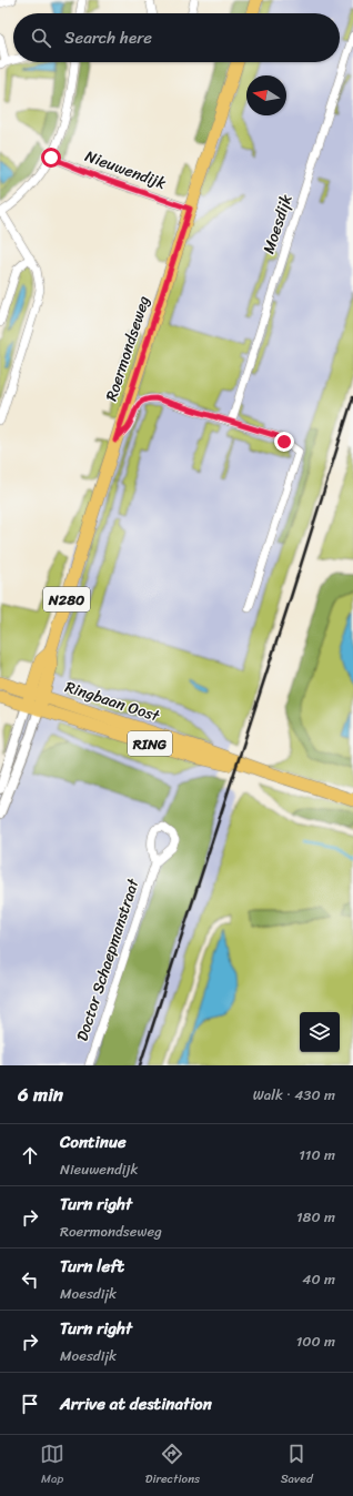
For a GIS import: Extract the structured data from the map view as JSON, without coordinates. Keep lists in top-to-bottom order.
{
  "streets": {
    "main road": [
      "Roermondseweg",
      "N280",
      "Ringbaan Oost",
      "RING"
    ],
    "street": ["Nieuwendijk", "Moesdijk", "Doctor Schaepmanstraat"]
  },
  "crossings": [
    ["Nieuwendijk", "Roermondseweg"],
    ["Roermondseweg", "Ringbaan Oost"]
  ],
  "north": "left",
  "page": {
    "search": "Search here",
    "heading": ["6 min", "Walk · 430 m"],
    "list": [
      ["Continue", "Nieuwendijk", "110 m"],
      ["Turn right", "Roermondseweg", "180 m"],
      ["Turn left", "Moesdijk", "40 m"],
      ["Turn right", "Moesdijk", "100 m"],
      "Arrive at destination"
    ],
    "nav": ["Map", "Directions", "Saved"]
  }
}
